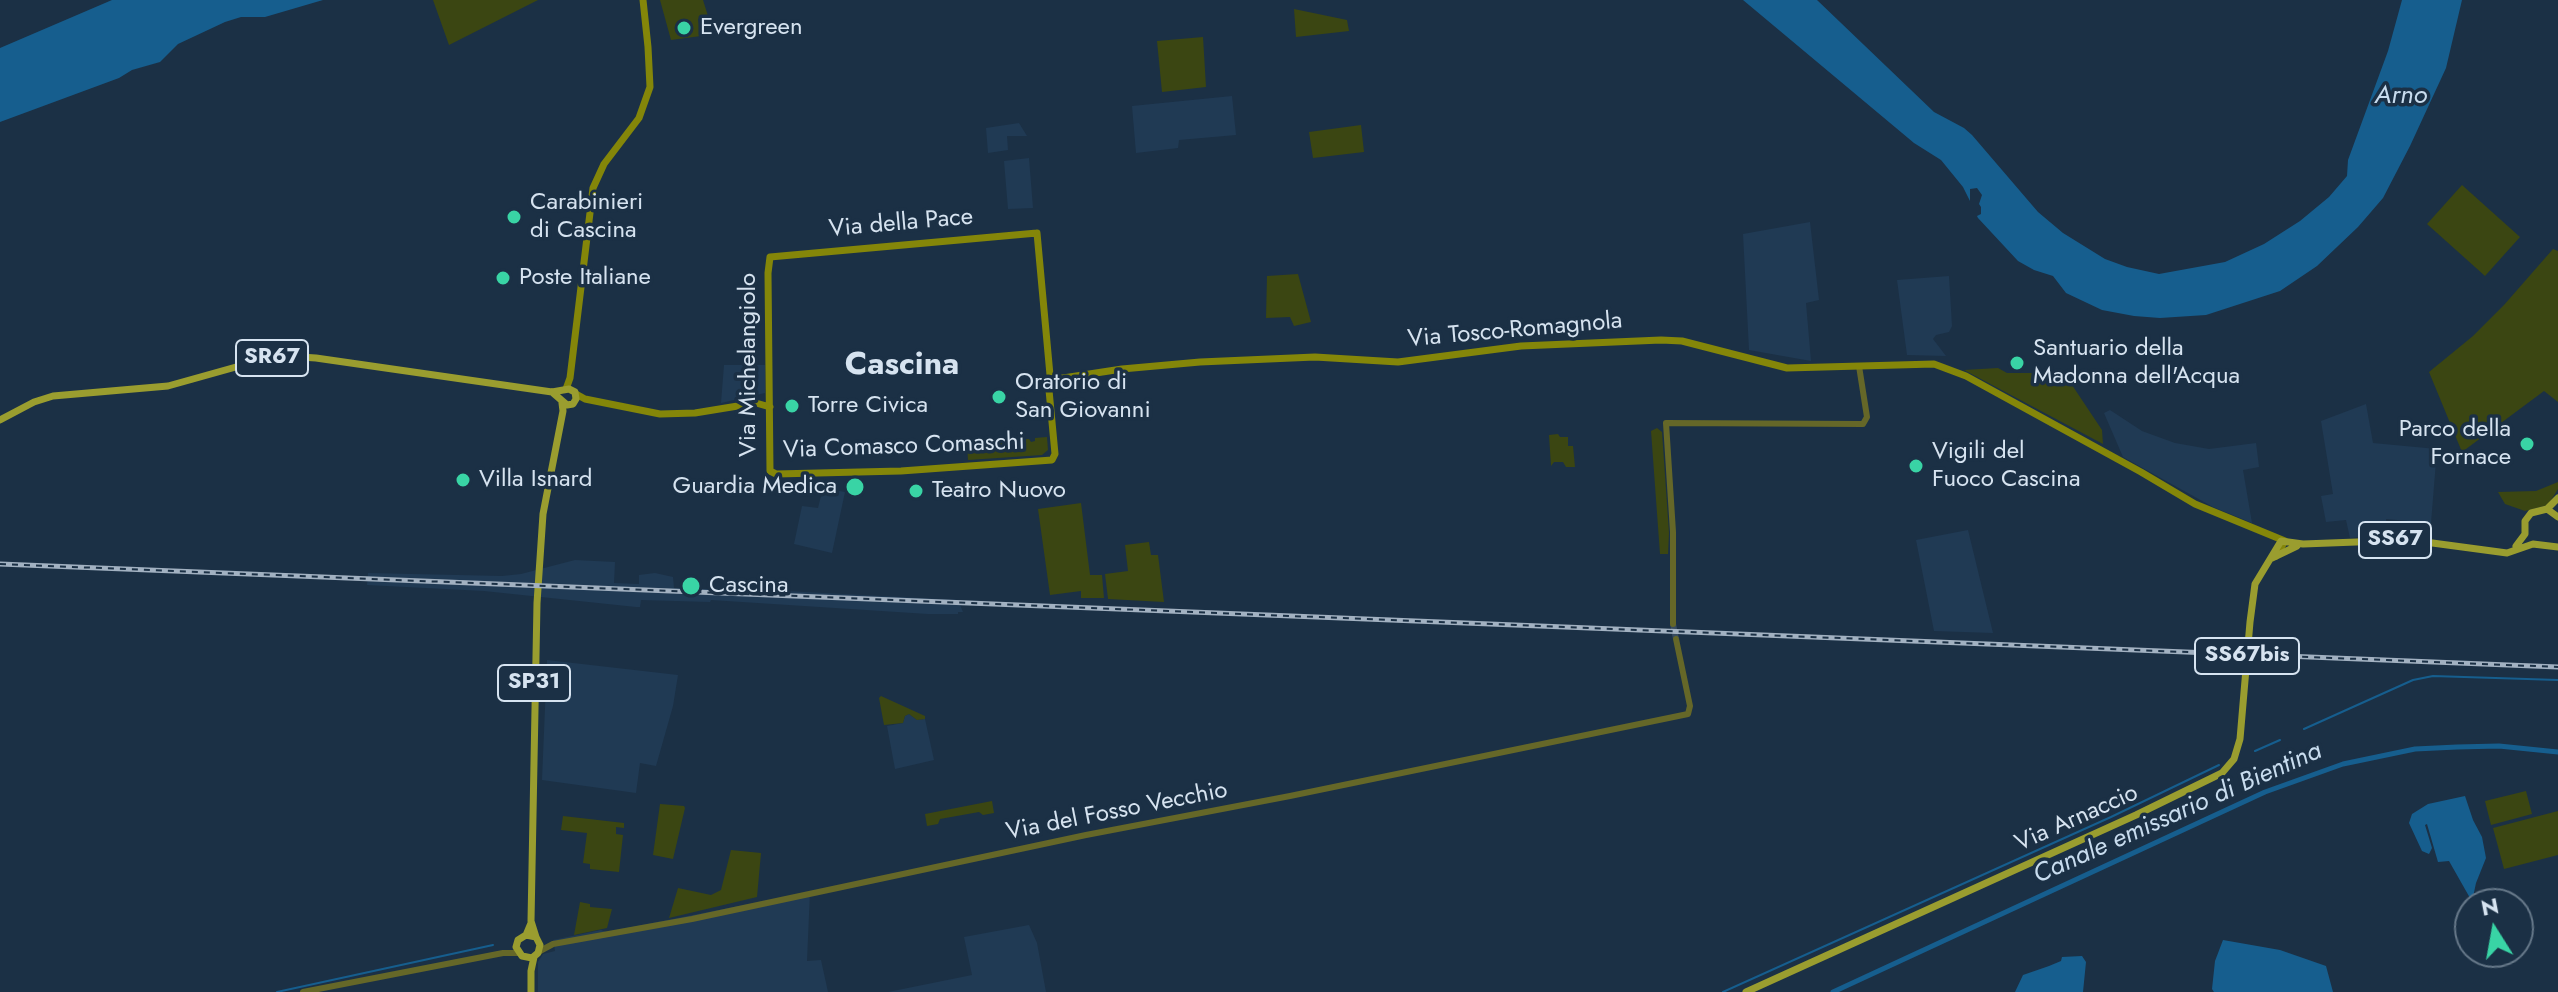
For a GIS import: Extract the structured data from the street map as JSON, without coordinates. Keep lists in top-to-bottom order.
{
  "streets": {
    "main road": [
      "Via della Pace",
      "Via Tosco-Romagnola",
      "SR67",
      "Via Michelangiolo",
      "Via Comasco Comaschi",
      "SS67",
      "SS67bis",
      "SP31",
      "Via Arnaccio"
    ],
    "street": ["Via del Fosso Vecchio"]
  },
  "crossings": [
    ["Via della Pace", "Via Tosco-Romagnola"],
    ["Via della Pace", "Via Michelangiolo"],
    ["Via della Pace", "Via Comasco Comaschi"],
    ["Via Tosco-Romagnola", "Via Comasco Comaschi"],
    ["Via Tosco-Romagnola", "SS67"],
    ["Via Tosco-Romagnola", "SS67bis"],
    ["Via Tosco-Romagnola", "Via Arnaccio"],
    ["SR67", "SP31"],
    ["Via Michelangiolo", "Via Comasco Comaschi"],
    ["SS67bis", "Via Arnaccio"],
    ["SP31", "Via del Fosso Vecchio"]
  ],
  "districts": ["Cascina"],
  "water": ["Arno", "Canale emissario di Bientina"],
  "places": [
    "Evergreen",
    "Carabinieri di Cascina",
    "Poste Italiane",
    "Santuario della Madonna dell'Acqua",
    "Oratorio di San Giovanni",
    "Torre Civica",
    "Parco della Fornace",
    "Vigili del Fuoco Cascina",
    "Villa Isnard",
    "Guardia Medica",
    "Teatro Nuovo",
    "Cascina"
  ],
  "north": "top"
}
